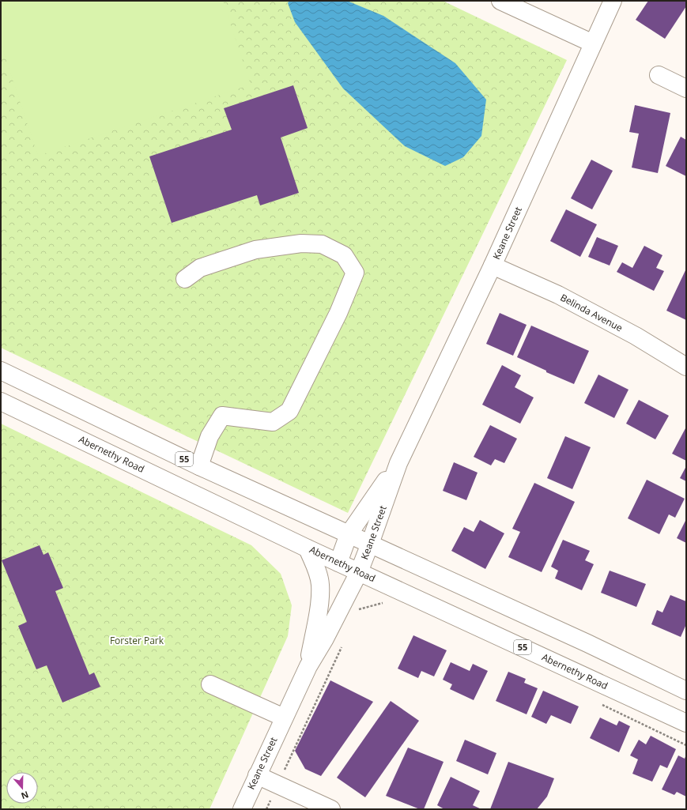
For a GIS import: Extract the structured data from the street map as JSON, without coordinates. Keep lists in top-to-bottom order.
{
  "streets": {
    "street": [
      "Keane Street",
      "Belinda Avenue",
      "Abernethy Road",
      "55"
    ]
  },
  "crossings": [
    ["Keane Street", "Belinda Avenue"],
    ["Keane Street", "Abernethy Road"],
    ["Keane Street", "55"]
  ],
  "parks": ["Forster Park"],
  "north": "bottom"
}
